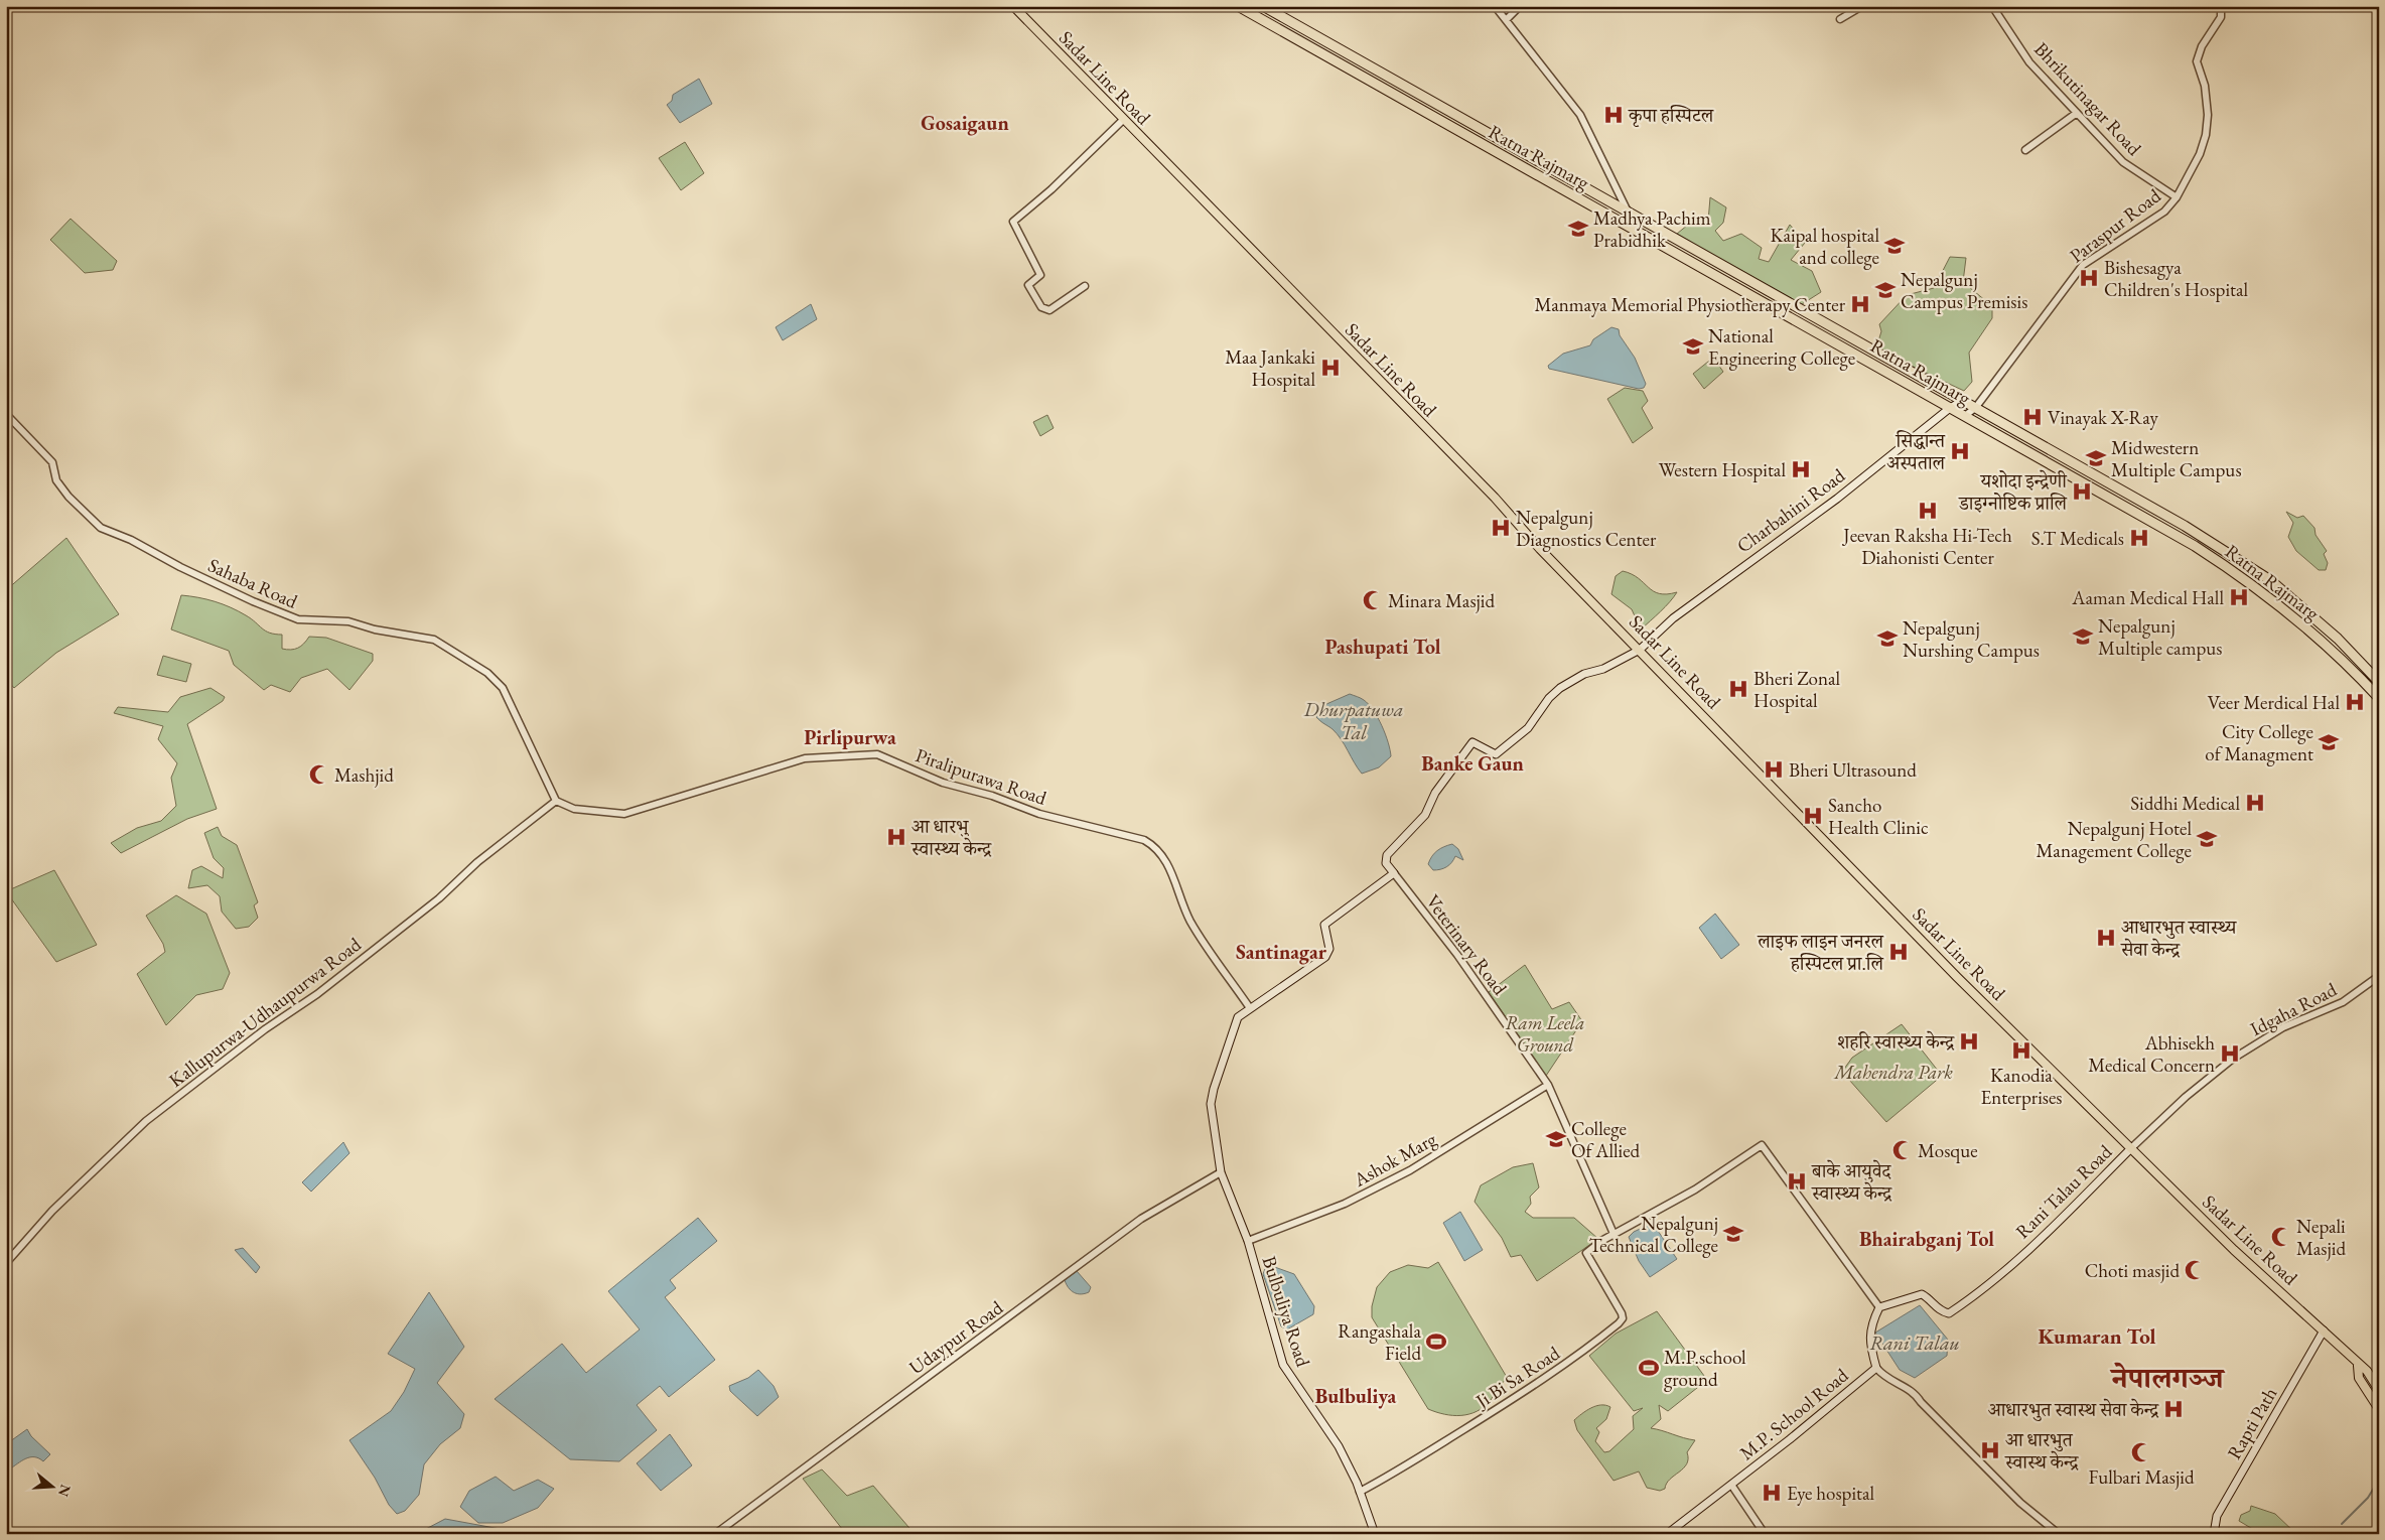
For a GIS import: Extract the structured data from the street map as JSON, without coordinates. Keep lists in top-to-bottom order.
{
  "streets": {
    "highway": ["Ratna Rajmarg"],
    "main road": [
      "Sadar Line Road",
      "Charbahini Road",
      "Rani Talau Road",
      "Bulbuliya Road",
      "M.P. School Road",
      "Rapti Path"
    ],
    "street": [
      "Bhrikutinagar Road",
      "Paraspur Road",
      "Sahaba Road",
      "Piralipurawa Road",
      "Veterinary Road",
      "Idgaha Road",
      "Kallupurwa-Udhaupurwa Road",
      "Ashok Marg",
      "Udaypur Road",
      "Ji Bi Sa Road"
    ]
  },
  "crossings": [
    ["Sadar Line Road", "Charbahini Road"],
    ["Sadar Line Road", "Idgaha Road"],
    ["Sadar Line Road", "Rani Talau Road"],
    ["Sadar Line Road", "Rapti Path"],
    ["Bhrikutinagar Road", "Paraspur Road"],
    ["Ratna Rajmarg", "Paraspur Road"],
    ["Ratna Rajmarg", "Charbahini Road"],
    ["Charbahini Road", "Veterinary Road"],
    ["Charbahini Road", "Bulbuliya Road"],
    ["Sahaba Road", "Piralipurawa Road"],
    ["Sahaba Road", "Kallupurwa-Udhaupurwa Road"],
    ["Piralipurawa Road", "Kallupurwa-Udhaupurwa Road"],
    ["Piralipurawa Road", "Bulbuliya Road"],
    ["Veterinary Road", "Ashok Marg"],
    ["Veterinary Road", "Bulbuliya Road"],
    ["Veterinary Road", "Ji Bi Sa Road"],
    ["Idgaha Road", "Rani Talau Road"],
    ["Ashok Marg", "Bulbuliya Road"],
    ["Bulbuliya Road", "Udaypur Road"],
    ["Bulbuliya Road", "Ji Bi Sa Road"]
  ],
  "districts": [
    "Gosaigaun",
    "Pashupati Tol",
    "Pirlipurwa",
    "Banke Gaun",
    "Santinagar",
    "Bhairabganj Tol",
    "Kumaran Tol",
    "नेपालगञ्ज",
    "Bulbuliya"
  ],
  "water": ["Dhurpatuwa Tal", "Rani Talau"],
  "parks": ["Ram Leela Ground", "Mahendra Park"],
  "places": {
    "hospital": [
      "कृपा हस्पिटल",
      "Bishesagya Children's Hospital",
      "Manmaya Memorial Physiotherapy Center",
      "Maa Jankaki Hospital",
      "Vinayak X-Ray",
      "सिद्धान्त अस्पताल",
      "Western Hospital",
      "यशोदा इन्द्रेणी डाइग्नोष्टिक प्रालि",
      "Jeevan Raksha Hi-Tech Diahonisti Center",
      "Nepalgunj Diagnostics Center",
      "S.T Medicals",
      "Aaman Medical Hall",
      "Bheri Zonal Hospital",
      "Veer Merdical Hal",
      "Bheri Ultrasound",
      "Siddhi Medical",
      "Sancho Health Clinic",
      "आ धारभु स्वास्थ्य केन्द्र",
      "आधारभुत स्वास्थ्य सेवा केन्द्र",
      "लाइफ लाइन जनरल हस्पिटल प्रा.लि",
      "शहरि स्वास्थ्य केन्द्र",
      "Kanodia Enterprises",
      "Abhisekh Medical Concern",
      "बाके आयुवेद स्वास्थ्य केन्द्र",
      "आधारभुत स्वास्थ सेवा केन्द्र",
      "आ धारभुत स्वास्थ केन्द्र",
      "Eye hospital"
    ],
    "school or university": [
      "Madhya Pachim Prabidhik",
      "Kaipal hospital and college",
      "Nepalgunj Campus Premisis",
      "National Engineering College",
      "Midwestern Multiple Campus",
      "Nepalgunj Multiple campus",
      "Nepalgunj Nurshing Campus",
      "City College of Managment",
      "Nepalgunj Hotel Management College",
      "College Of Allied",
      "Nepalgunj Technical College"
    ],
    "mosque": [
      "Minara Masjid",
      "Mashjid",
      "Mosque",
      "Nepali Masjid",
      "Choti masjid",
      "Fulbari Masjid"
    ],
    "sports": ["Rangashala Field", "M.P.school ground"]
  },
  "north": "right"
}
